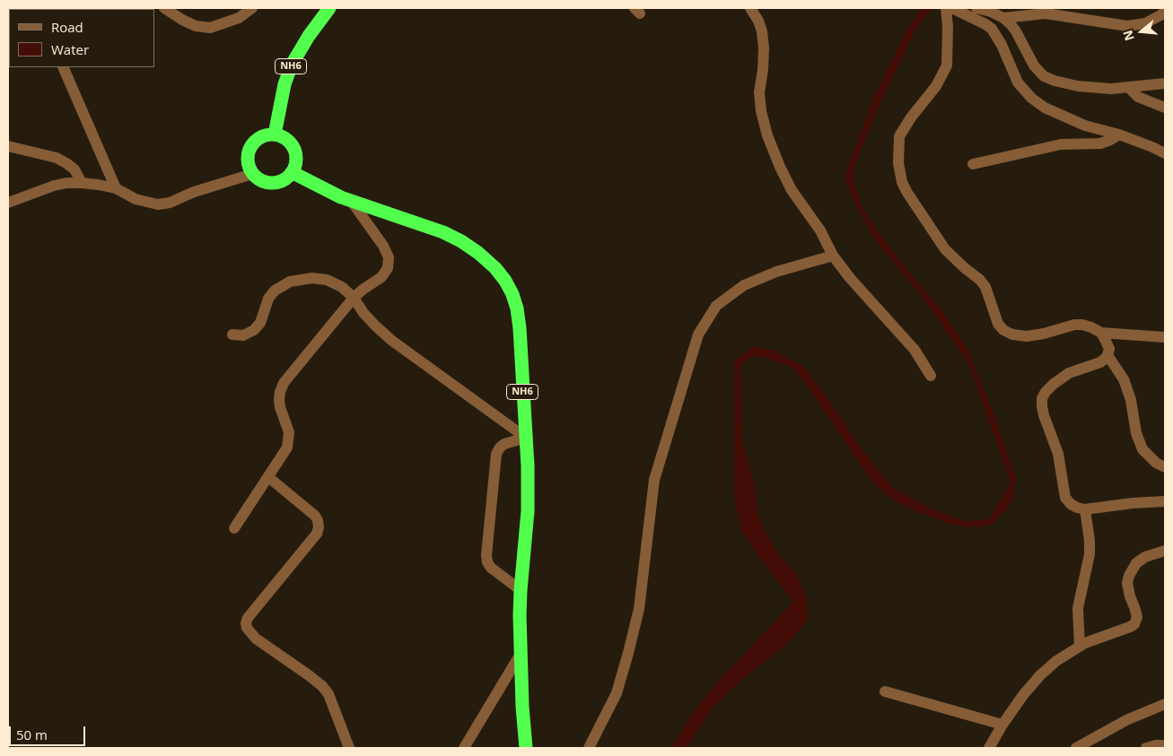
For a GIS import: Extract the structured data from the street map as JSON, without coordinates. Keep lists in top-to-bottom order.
{
  "streets": {
    "highway": ["NH6"]
  },
  "legend": ["Road", "Water"],
  "scale_bar": "50 m",
  "north": "left"
}
